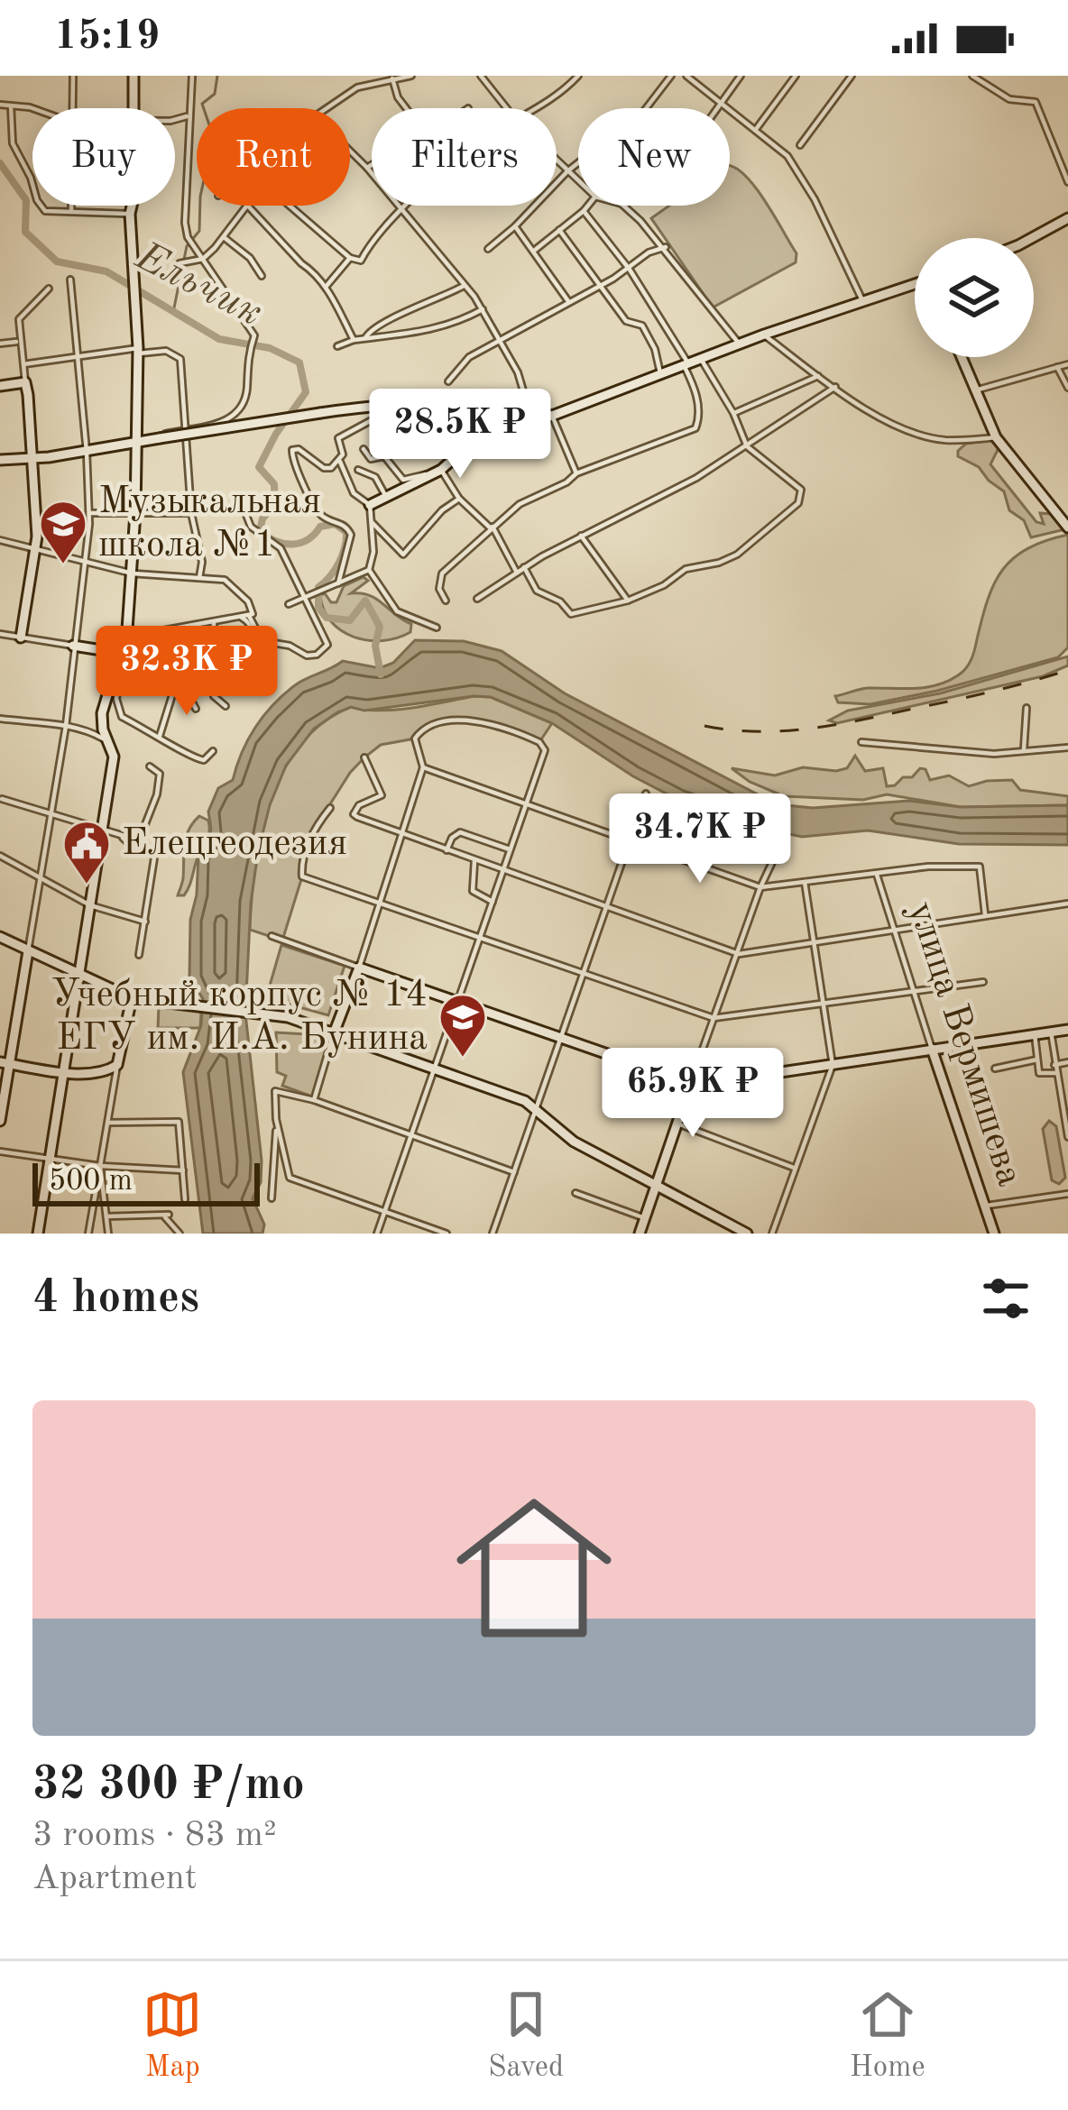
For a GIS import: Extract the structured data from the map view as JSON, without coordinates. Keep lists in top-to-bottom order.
{
  "streets": {
    "street": ["улица Вермишева"]
  },
  "water": ["Ельчик"],
  "places": {
    "school or university": ["Музыкальная школа №1", "Учебный корпус № 14 ЕГУ им. И.А. Бунина"],
    "public building": ["Елецгеодезия"]
  },
  "scale_bar": "500 m",
  "page": {
    "status": "15:19",
    "chip": [
      "Buy",
      "Rent",
      "Filters",
      "New"
    ],
    "price": [
      "28.5K ₽",
      "32.3K ₽",
      "34.7K ₽",
      "65.9K ₽"
    ],
    "scale": "500 m",
    "heading": "4 homes",
    "list": [
      {
        "name": "32 300 ₽/mo",
        "note": "3 rooms · 83 m² · Apartment"
      }
    ],
    "tabs": ["Map", "Saved", "Home"]
  }
}
